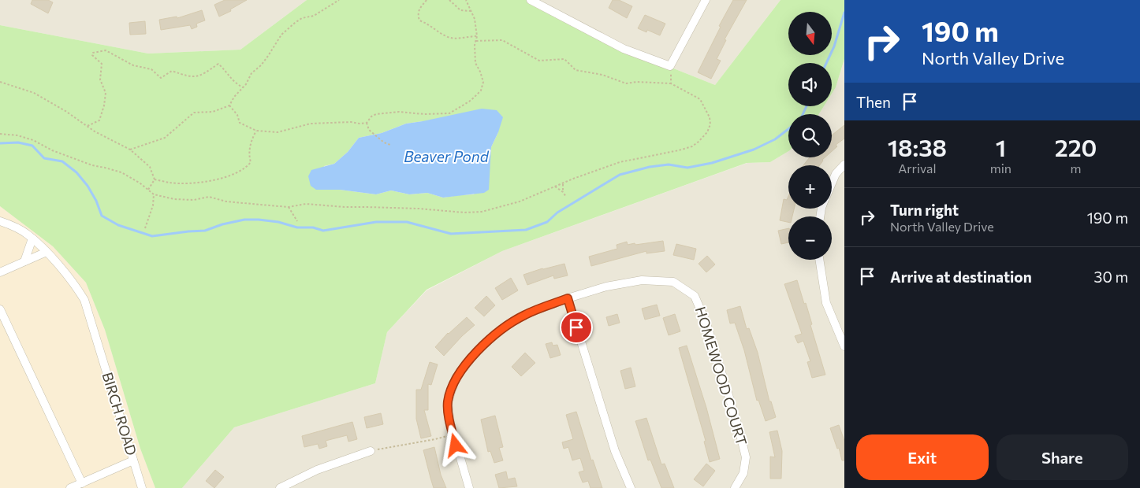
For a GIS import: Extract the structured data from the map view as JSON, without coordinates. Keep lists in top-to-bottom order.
{
  "streets": {
    "street": ["HOMEWOOD COURT", "BIRCH ROAD"]
  },
  "water": ["Beaver Pond"],
  "north": "bottom",
  "page": {
    "turn": ["190 m", "North Valley Drive"],
    "map_buttons": ["+", "−"],
    "then": "Then",
    "eta": [
      "18:38",
      "Arrival",
      "1",
      "min",
      "220",
      "m"
    ],
    "list": [
      {
        "name": "Turn right",
        "note": "North Valley Drive",
        "value": "190 m"
      },
      {
        "name": "Arrive at destination",
        "value": "30 m"
      }
    ],
    "buttons": ["Exit", "Share"]
  }
}
